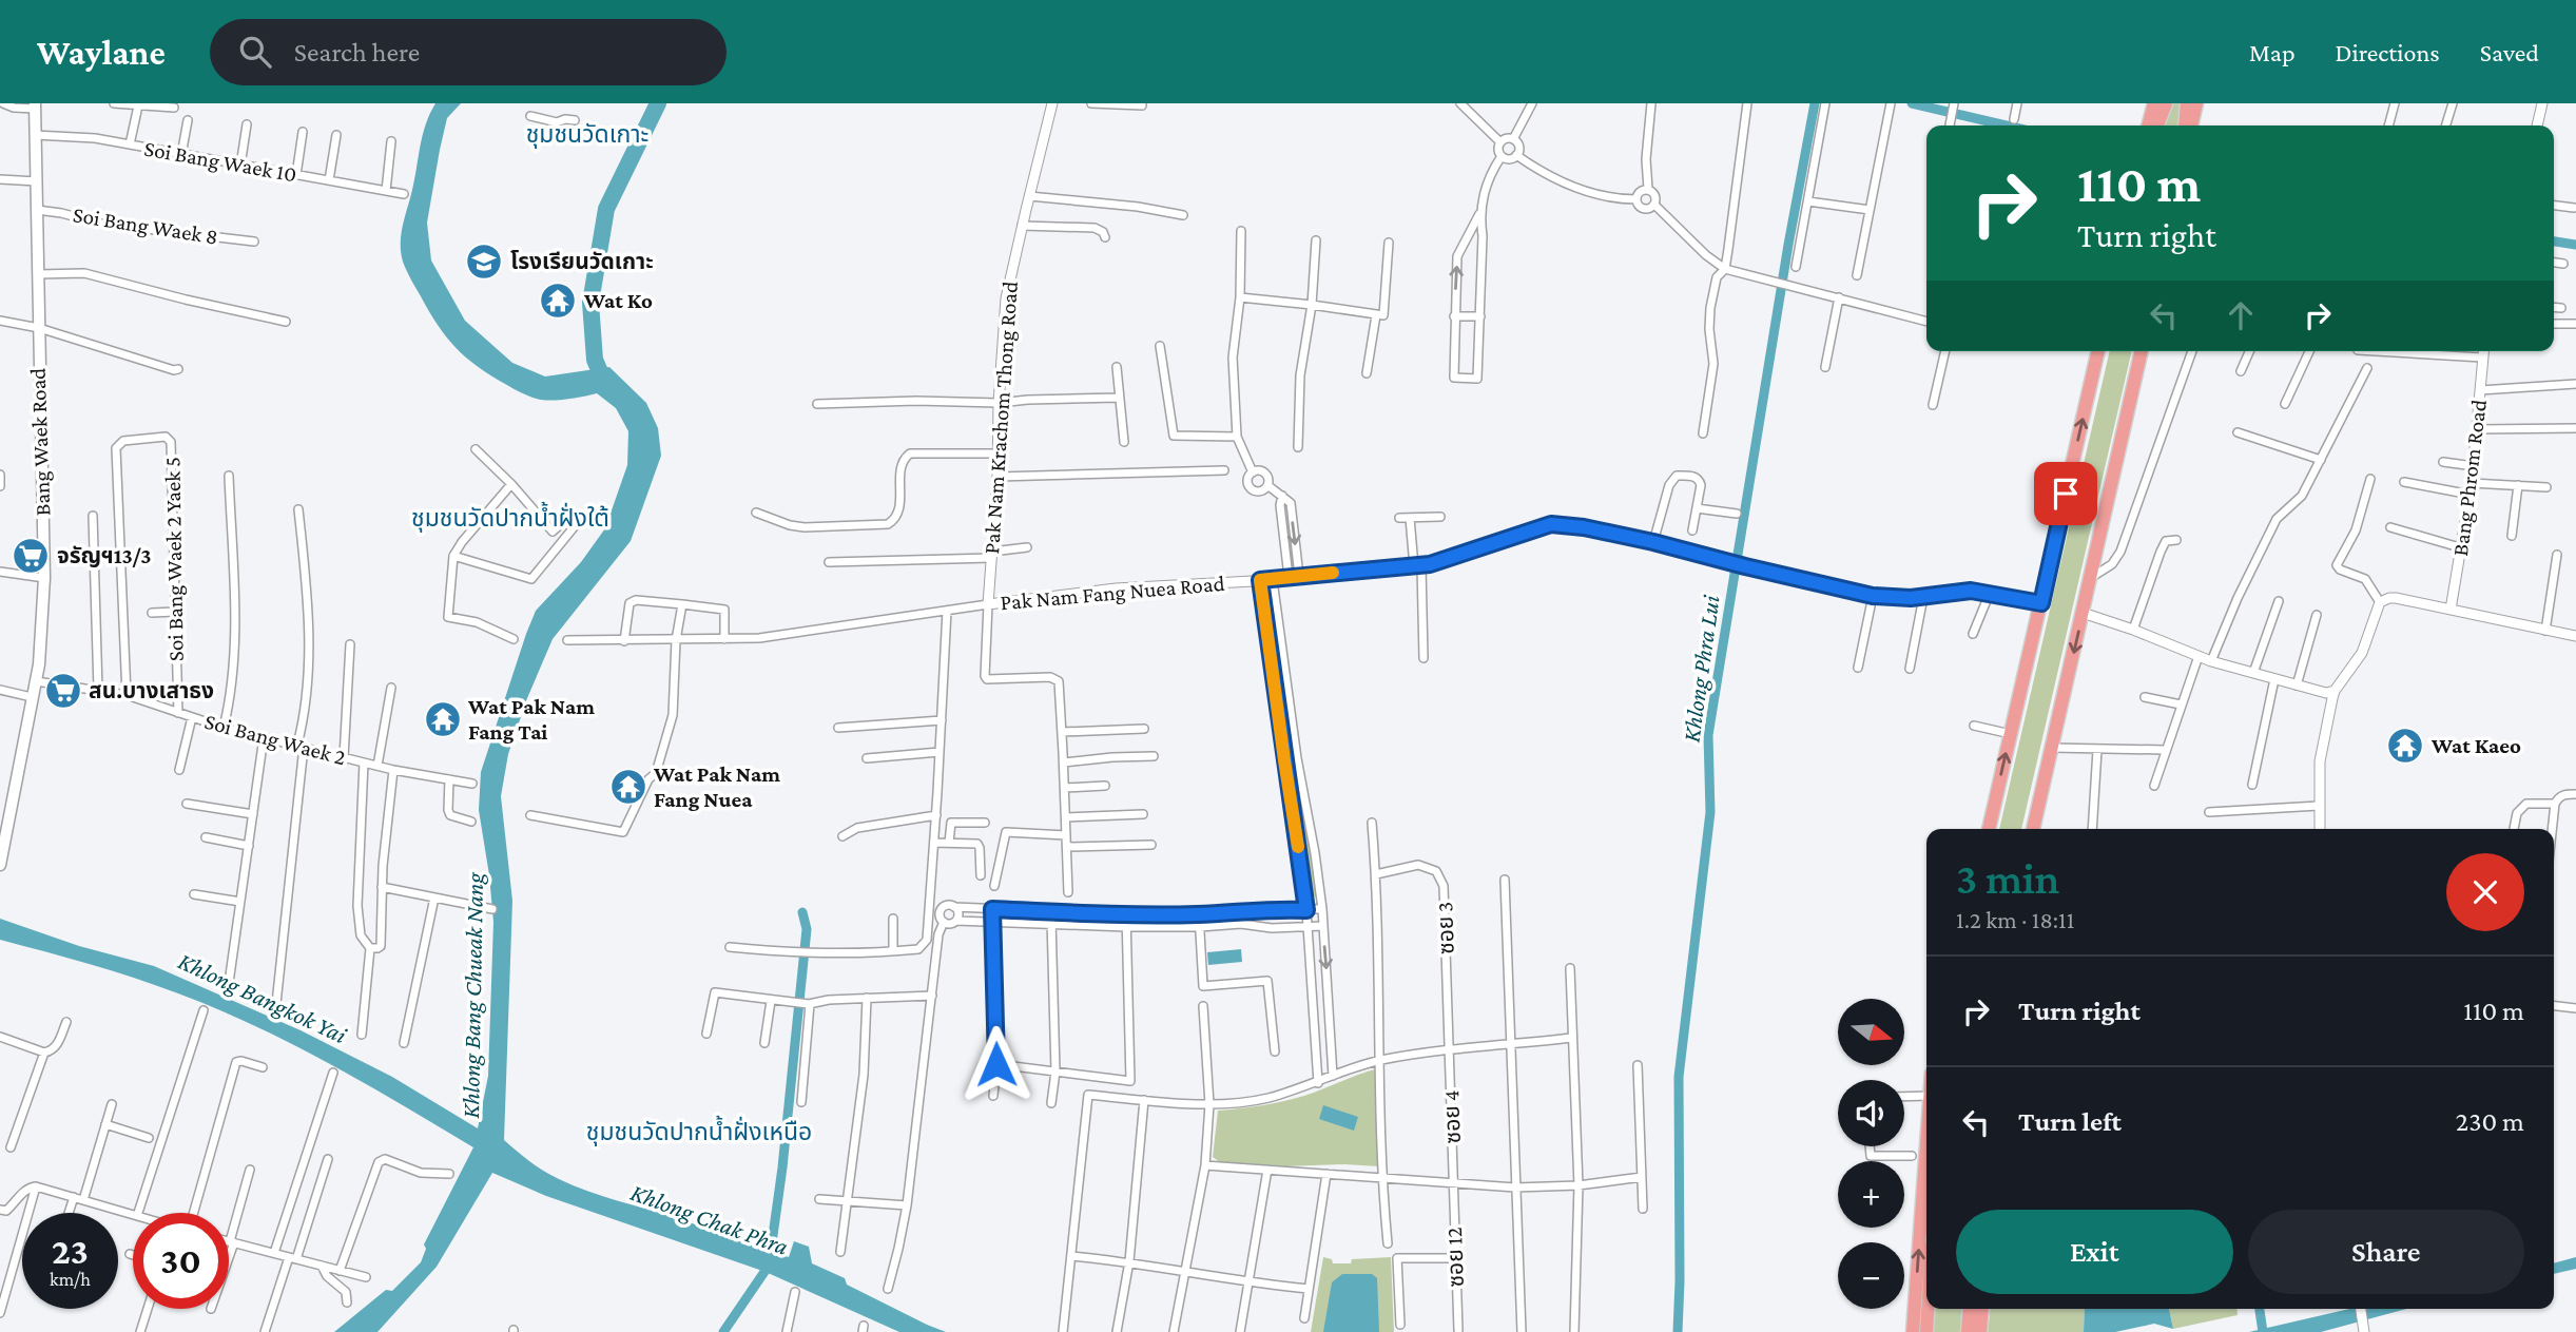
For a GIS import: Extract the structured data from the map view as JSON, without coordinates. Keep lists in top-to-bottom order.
{
  "streets": {
    "main road": ["Bang Waek Road"],
    "street": [
      "Soi Bang Waek 10",
      "Soi Bang Waek 8",
      "Pak Nam Krachom Thong Road",
      "Bang Phrom Road",
      "Soi Bang Waek 2 Yaek 5",
      "Pak Nam Fang Nuea Road",
      "Soi Bang Waek 2",
      "ซอย 3",
      "ซอย 4",
      "ซอย 12"
    ]
  },
  "crossings": [
    ["Soi Bang Waek 10", "Bang Waek Road"],
    ["Soi Bang Waek 8", "Bang Waek Road"],
    ["Pak Nam Krachom Thong Road", "Pak Nam Fang Nuea Road"],
    ["Bang Waek Road", "Soi Bang Waek 2"],
    ["Soi Bang Waek 2 Yaek 5", "Soi Bang Waek 2"],
    ["ซอย 3", "ซอย 4"],
    ["ซอย 4", "ซอย 12"]
  ],
  "districts": ["ชุมชนวัดเกาะ", "ชุมชนวัดปากน้ำฝั่งใต้", "ชุมชนวัดปากน้ำฝั่งเหนือ"],
  "water": [
    "Khlong Phra Lui",
    "Khlong Bang Chueak Nang",
    "Khlong Bangkok Yai",
    "Khlong Chak Phra"
  ],
  "places": {
    "school or university": ["โรงเรียนวัดเกาะ"],
    "temple": [
      "Wat Ko",
      "Wat Pak Nam Fang Tai",
      "Wat Kaeo",
      "Wat Pak Nam Fang Nuea"
    ],
    "supermarket": ["จรัญฯ13/3", "สน.บางเสาธง"]
  },
  "north": "right",
  "page": {
    "header": "Waylane",
    "search": "Search here",
    "nav": ["Map", "Directions", "Saved"],
    "turn": ["110 m", "Turn right"],
    "heading": ["3 min", "1.2 km · 18:11"],
    "list": [
      {
        "name": "Turn right",
        "value": "110 m"
      },
      {
        "name": "Turn left",
        "value": "230 m"
      }
    ],
    "map_buttons": ["+", "−"],
    "buttons": ["Exit", "Share"],
    "speed": "23 km/h",
    "limit": "30"
  }
}
